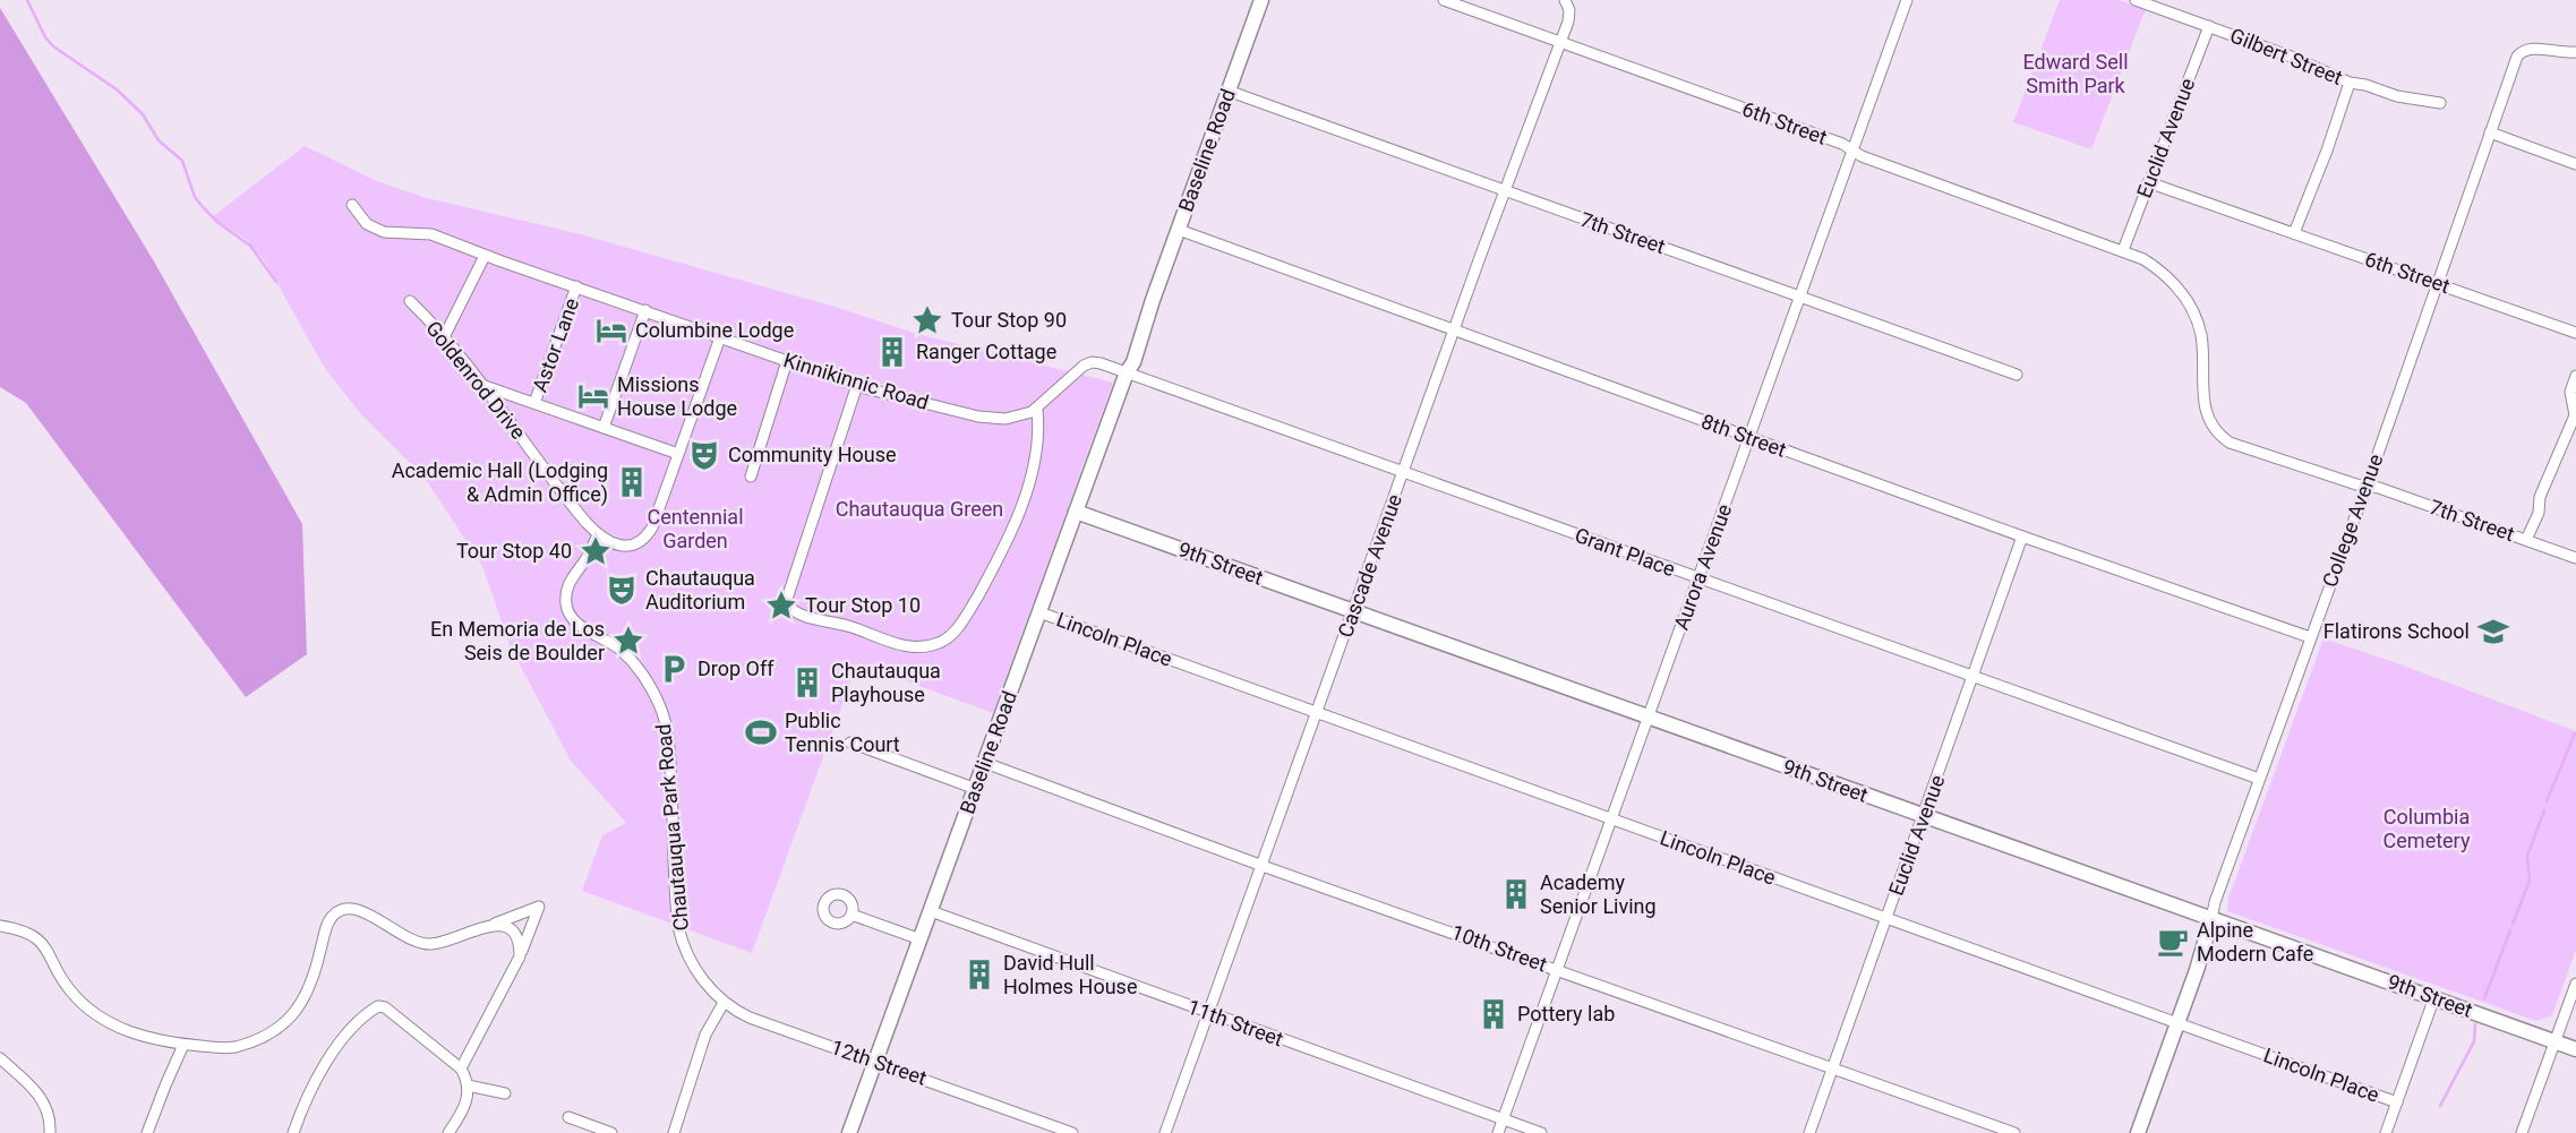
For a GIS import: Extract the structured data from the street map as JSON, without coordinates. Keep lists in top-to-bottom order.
{
  "streets": {
    "street": [
      "Gilbert Street",
      "6th Street",
      "Euclid Avenue",
      "Baseline Road",
      "7th Street",
      "Astor Lane",
      "Goldenrod Drive",
      "Kinnikinnic Road",
      "8th Street",
      "College Avenue",
      "Grant Place",
      "9th Street",
      "Cascade Avenue",
      "Aurora Avenue",
      "Lincoln Place",
      "Chautauqua Park Road",
      "10th Street",
      "11th Street",
      "12th Street"
    ]
  },
  "crossings": [
    ["Gilbert Street", "Euclid Avenue"],
    ["6th Street", "Euclid Avenue"],
    ["6th Street", "7th Street"],
    ["6th Street", "College Avenue"],
    ["6th Street", "Cascade Avenue"],
    ["6th Street", "Aurora Avenue"],
    ["Euclid Avenue", "8th Street"],
    ["Euclid Avenue", "Grant Place"],
    ["Euclid Avenue", "9th Street"],
    ["Euclid Avenue", "Lincoln Place"],
    ["Euclid Avenue", "10th Street"],
    ["Baseline Road", "7th Street"],
    ["Baseline Road", "Kinnikinnic Road"],
    ["Baseline Road", "8th Street"],
    ["Baseline Road", "Grant Place"],
    ["Baseline Road", "9th Street"],
    ["Baseline Road", "Lincoln Place"],
    ["Baseline Road", "10th Street"],
    ["Baseline Road", "11th Street"],
    ["Baseline Road", "12th Street"],
    ["7th Street", "College Avenue"],
    ["7th Street", "Cascade Avenue"],
    ["7th Street", "Aurora Avenue"],
    ["Astor Lane", "Kinnikinnic Road"],
    ["Goldenrod Drive", "Chautauqua Park Road"],
    ["Kinnikinnic Road", "Grant Place"],
    ["8th Street", "College Avenue"],
    ["8th Street", "Cascade Avenue"],
    ["8th Street", "Aurora Avenue"],
    ["College Avenue", "Grant Place"],
    ["College Avenue", "9th Street"],
    ["College Avenue", "Lincoln Place"],
    ["Grant Place", "Cascade Avenue"],
    ["Grant Place", "Aurora Avenue"],
    ["9th Street", "Cascade Avenue"],
    ["9th Street", "Aurora Avenue"],
    ["Cascade Avenue", "Lincoln Place"],
    ["Cascade Avenue", "10th Street"],
    ["Cascade Avenue", "11th Street"],
    ["Aurora Avenue", "Lincoln Place"],
    ["Aurora Avenue", "10th Street"],
    ["Aurora Avenue", "11th Street"],
    ["Chautauqua Park Road", "12th Street"]
  ],
  "parks": [
    "Edward Sell Smith Park",
    "Chautauqua Green",
    "Centennial Garden",
    "Columbia Cemetery"
  ],
  "places": {
    "place": [
      "Tour Stop 90",
      "Tour Stop 40",
      "Tour Stop 10",
      "En Memoria de Los Seis de Boulder"
    ],
    "hotel": ["Columbine Lodge", "Missions House Lodge"],
    "building": [
      "Ranger Cottage",
      "Academic Hall (Lodging & Admin Office)",
      "Chautauqua Playhouse",
      "Academy Senior Living",
      "David Hull Holmes House",
      "Pottery lab"
    ],
    "theatre": ["Community House", "Chautauqua Auditorium"],
    "school or university": ["Flatirons School"],
    "parking": ["Drop Off"],
    "sports": ["Public Tennis Court"],
    "cafe": ["Alpine Modern Cafe"]
  }
}
